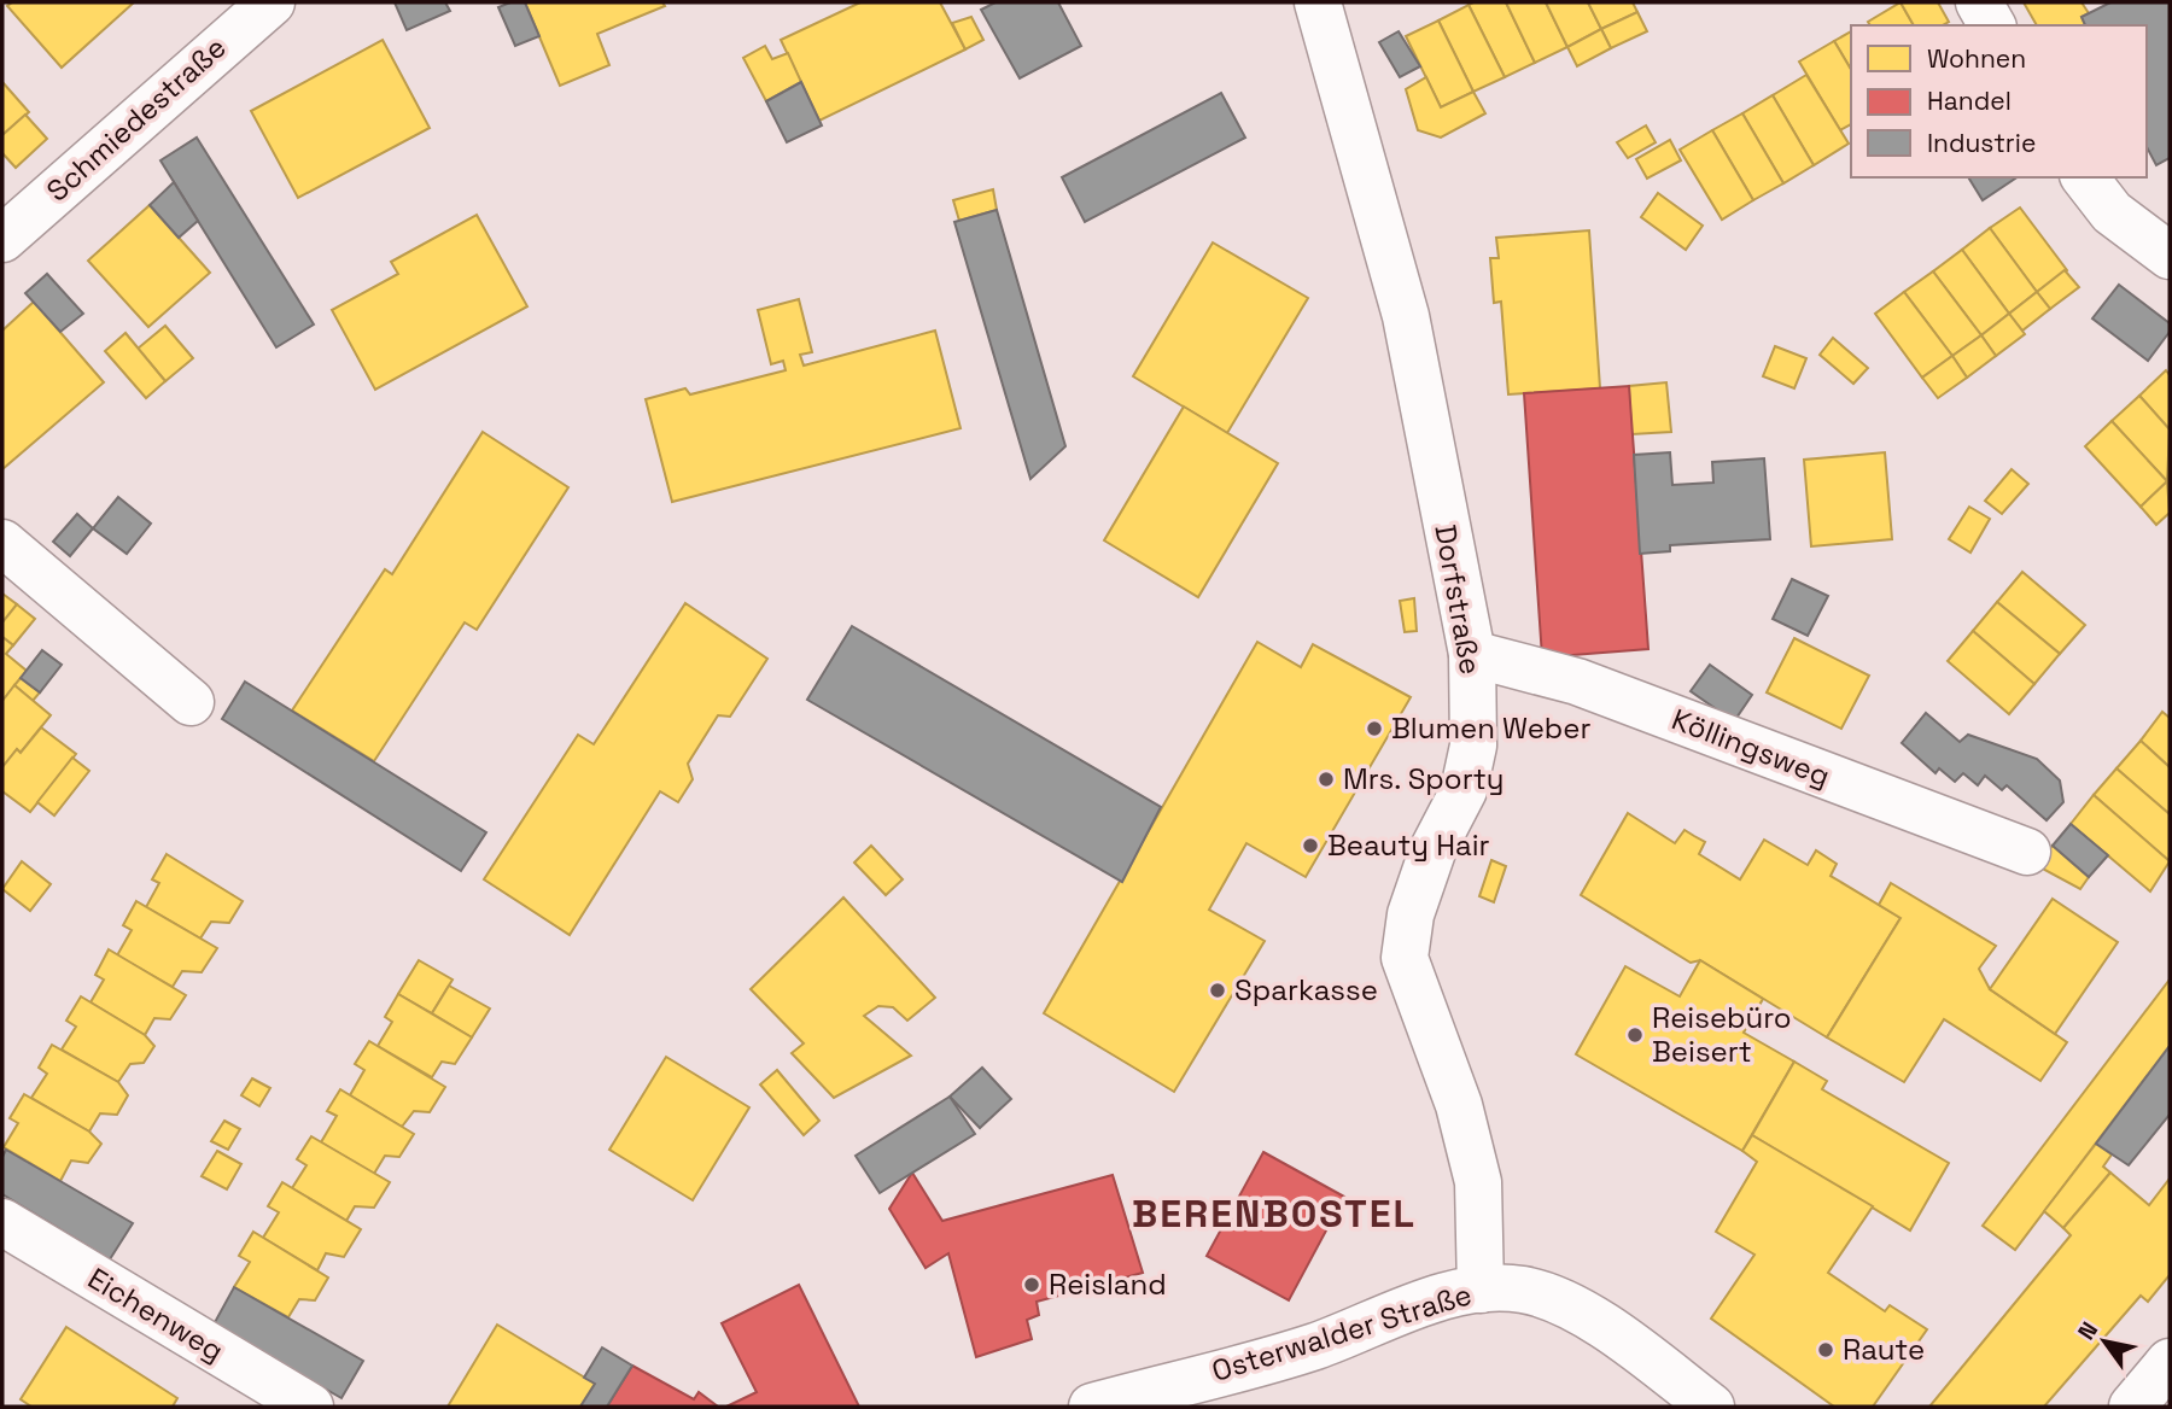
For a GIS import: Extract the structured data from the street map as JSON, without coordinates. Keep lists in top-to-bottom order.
{
  "streets": {
    "street": [
      "Schmiedestraße",
      "Dorfstraße",
      "Köllingsweg",
      "Eichenweg",
      "Osterwalder Straße"
    ]
  },
  "crossings": [
    ["Dorfstraße", "Köllingsweg"],
    ["Dorfstraße", "Osterwalder Straße"]
  ],
  "districts": ["BERENBOSTEL"],
  "places": [
    "Blumen Weber",
    "Mrs. Sporty",
    "Beauty Hair",
    "Sparkasse",
    "Reisebüro Beisert",
    "Reisland",
    "Raute"
  ],
  "legend": ["Wohnen", "Handel", "Industrie"],
  "north": "top left"
}
